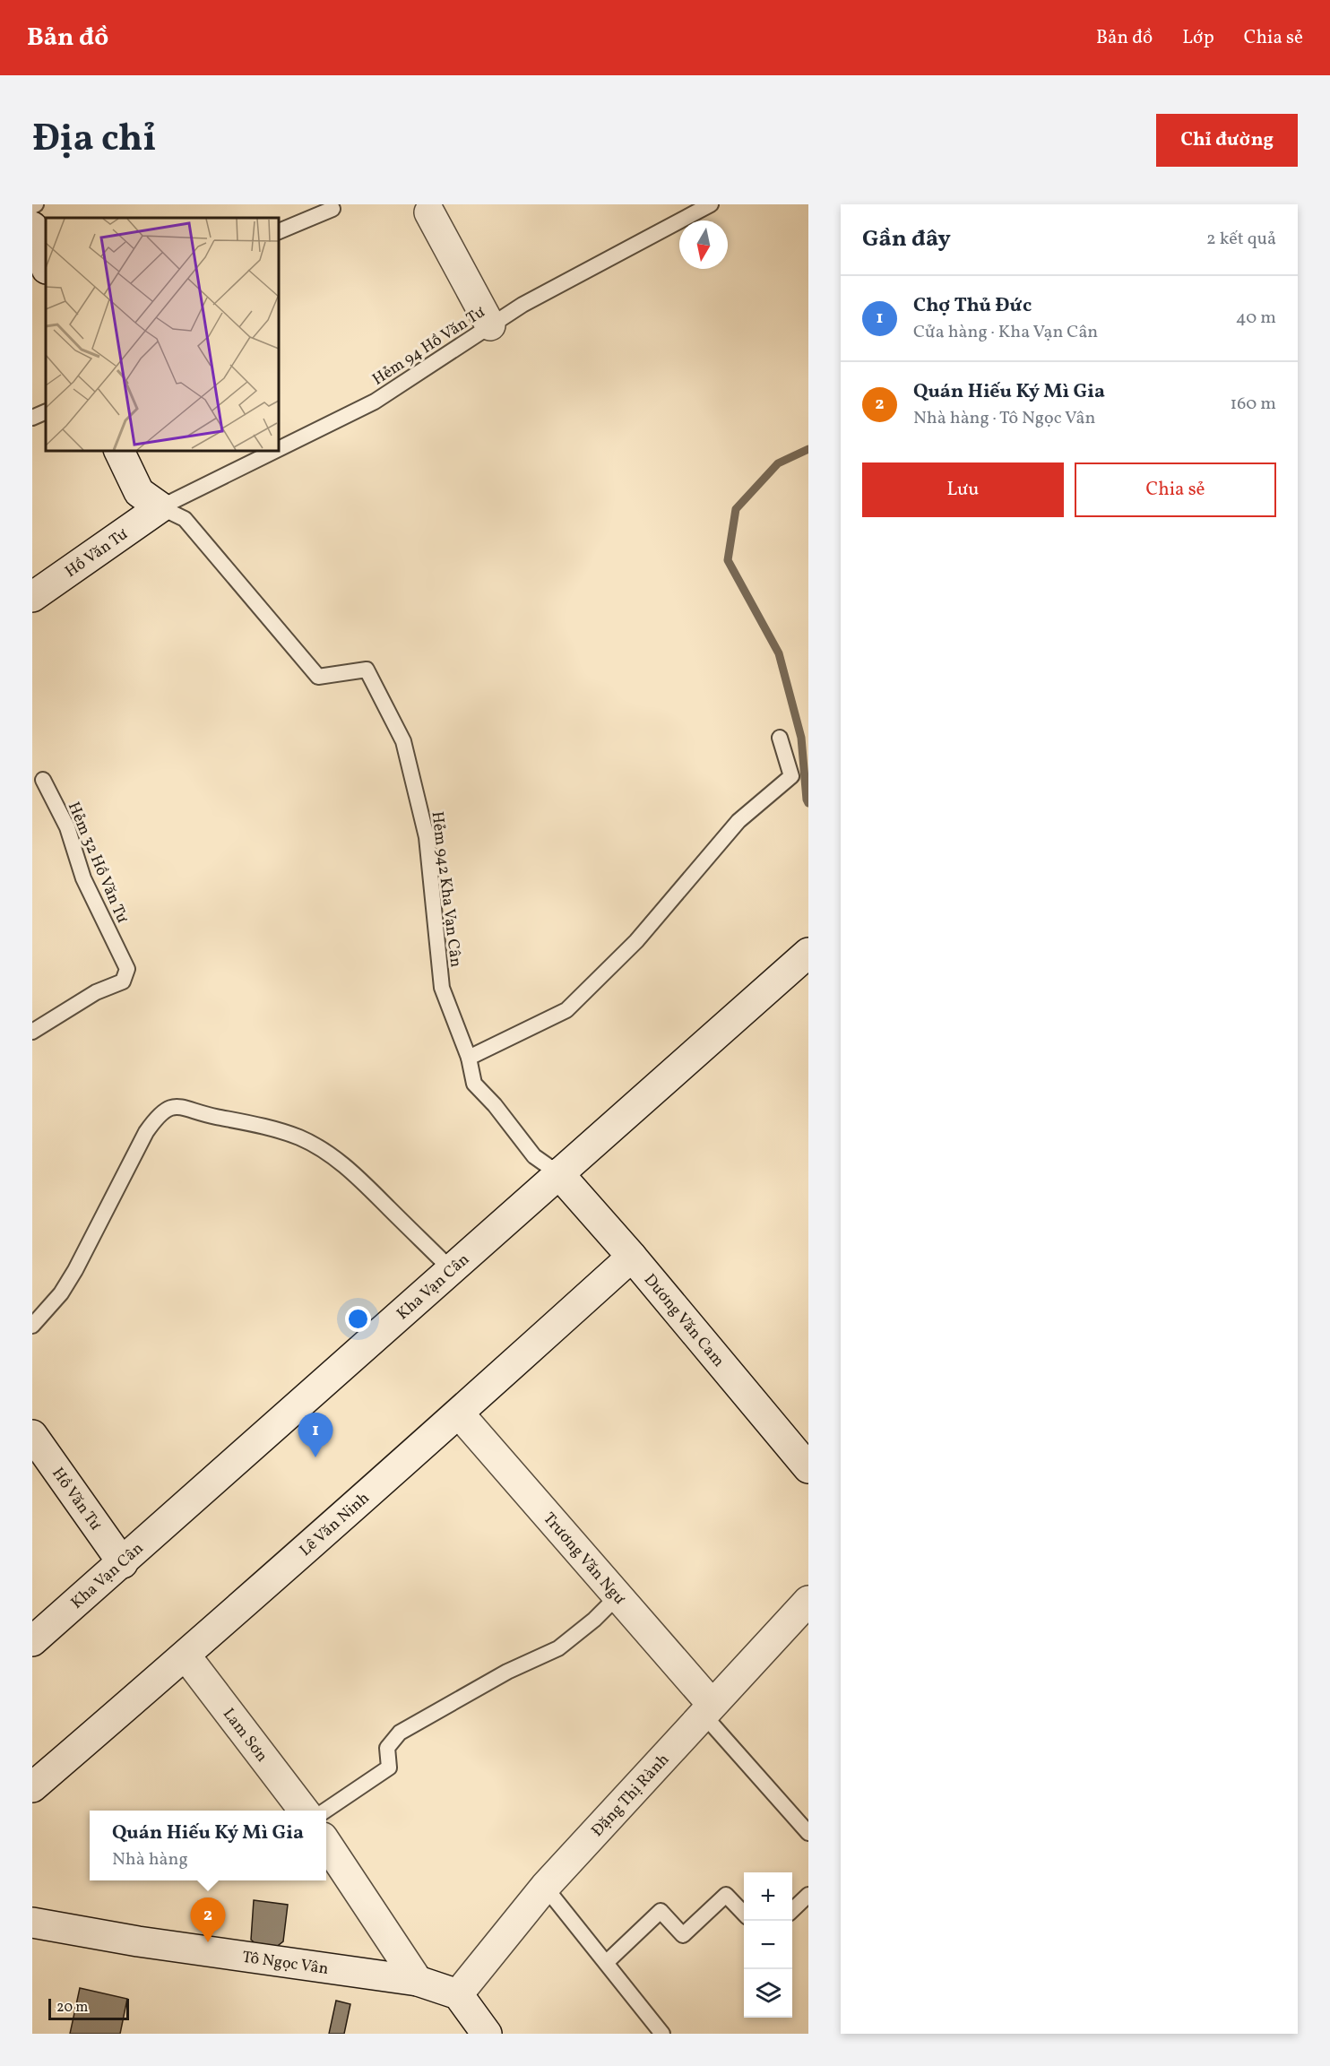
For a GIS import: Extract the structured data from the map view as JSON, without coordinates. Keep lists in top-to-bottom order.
{
  "streets": {
    "main road": [
      "Hồ Văn Tư",
      "Kha Vạn Cân",
      "Dương Văn Cam",
      "Lê Văn Ninh",
      "Trương Văn Ngư",
      "Lam Sơn",
      "Đặng Thị Rành",
      "Tô Ngọc Vân"
    ],
    "lane": ["Hẻm 94 Hồ Văn Tư", "Hẻm 32 Hồ Văn Tư", "Hẻm 942 Kha Vạn Cân"]
  },
  "crossings": [
    ["Hẻm 94 Hồ Văn Tư", "Hồ Văn Tư"],
    ["Hẻm 94 Hồ Văn Tư", "Hẻm 942 Kha Vạn Cân"],
    ["Hồ Văn Tư", "Hẻm 942 Kha Vạn Cân"],
    ["Hồ Văn Tư", "Kha Vạn Cân"],
    ["Hẻm 942 Kha Vạn Cân", "Kha Vạn Cân"],
    ["Hẻm 942 Kha Vạn Cân", "Dương Văn Cam"],
    ["Kha Vạn Cân", "Dương Văn Cam"],
    ["Dương Văn Cam", "Lê Văn Ninh"],
    ["Lê Văn Ninh", "Trương Văn Ngư"],
    ["Lê Văn Ninh", "Lam Sơn"],
    ["Trương Văn Ngư", "Đặng Thị Rành"],
    ["Đặng Thị Rành", "Tô Ngọc Vân"]
  ],
  "scale_bar": "20 m",
  "north": "bottom",
  "page": {
    "header": "Bản đồ",
    "nav": ["Bản đồ", "Lớp", "Chia sẻ"],
    "title": "Địa chỉ",
    "buttons": [
      "Chỉ đường",
      ["Lưu", "Chia sẻ"]
    ],
    "heading": ["Gần đây", "2 kết quả"],
    "list": [
      {
        "mark": "1",
        "name": "Chợ Thủ Đức",
        "note": "Cửa hàng · Kha Vạn Cân",
        "value": "40 m"
      },
      {
        "mark": "2",
        "name": "Quán Hiếu Ký Mì Gia",
        "note": "Nhà hàng · Tô Ngọc Vân",
        "value": "160 m"
      }
    ],
    "pins": ["1", "2"],
    "popup": ["Quán Hiếu Ký Mì Gia", "Nhà hàng"],
    "map_buttons": ["+", "−"],
    "scale": "20 m"
  }
}
